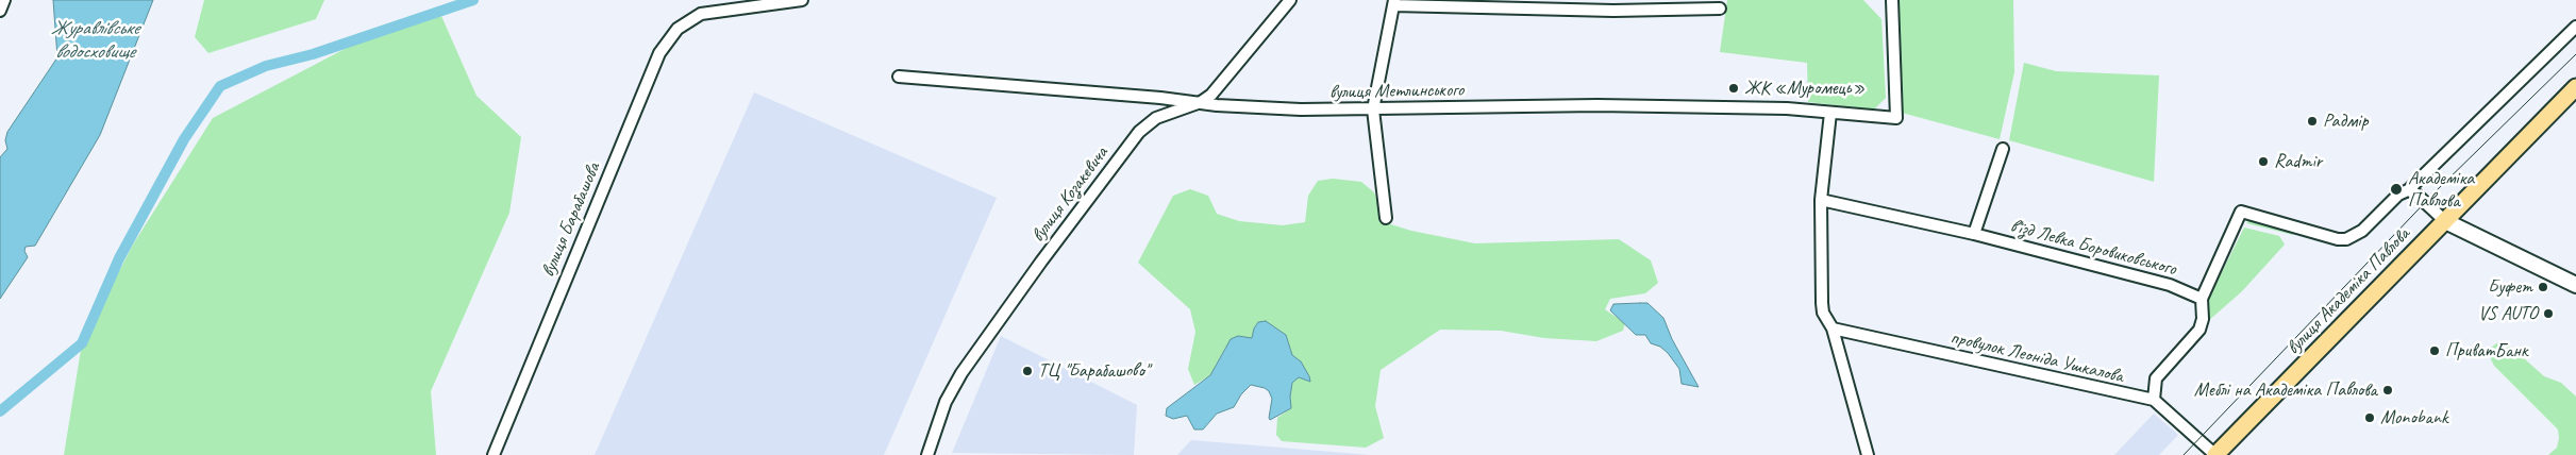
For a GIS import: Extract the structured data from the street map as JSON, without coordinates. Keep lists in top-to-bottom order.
{
  "streets": {
    "main road": ["вулиця Академіка Павлова"],
    "street": [
      "вулиця Метлинського",
      "вулиця Козакевича",
      "вулиця Барабашова",
      "в'їзд Левка Боровиковського",
      "провулок Леоніда Ушкалова"
    ]
  },
  "crossings": [
    ["вулиця Метлинського", "вулиця Козакевича"],
    ["вулиця Академіка Павлова", "провулок Леоніда Ушкалова"]
  ],
  "water": ["Журавлівське водосховище"],
  "places": [
    "ЖК «Муромець»",
    "Радмір",
    "Radmir",
    "Академіка Павлова",
    "Буфет",
    "VS AUTO",
    "ПриватБанк",
    "ТЦ \"Барабашово\"",
    "Меблі на Академіка Павлова",
    "Monobank"
  ]
}
